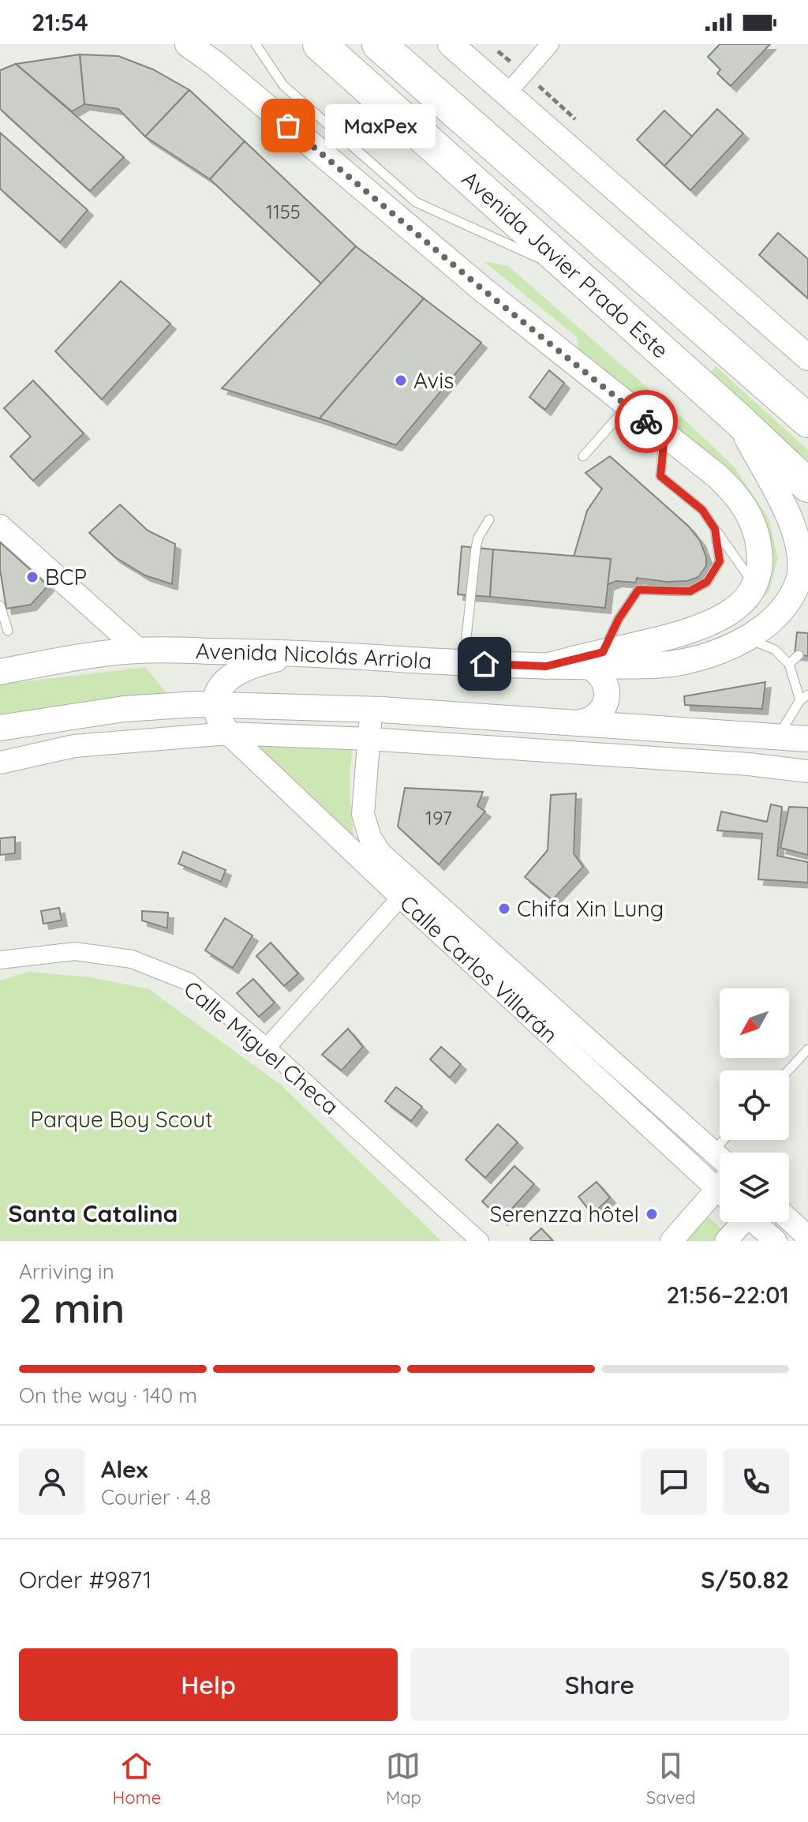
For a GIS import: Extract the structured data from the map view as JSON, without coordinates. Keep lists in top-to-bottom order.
{
  "streets": {
    "highway": ["Avenida Javier Prado Este"],
    "main road": ["Avenida Nicolás Arriola"],
    "street": ["Calle Carlos Villarán", "Calle Miguel Checa"]
  },
  "crossings": [
    ["Avenida Javier Prado Este", "Avenida Nicolás Arriola"]
  ],
  "districts": ["Santa Catalina"],
  "parks": ["Parque Boy Scout"],
  "places": [
    "MaxPex",
    "Avis",
    "BCP",
    "Chifa Xin Lung",
    "Serenzza hôtel"
  ],
  "house_numbers": ["1155", "197"],
  "north": "bottom left",
  "page": {
    "status": "21:54",
    "bubble": "MaxPex",
    "heading": ["2 min", "Arriving in", "21:56–22:01"],
    "panel": [
      "Alex",
      "Courier · 4.8",
      "Order #9871",
      "S/50.82"
    ],
    "bar": "On the way · 140 m",
    "buttons": ["Help", "Share"],
    "tabs": ["Home", "Map", "Saved"]
  }
}
